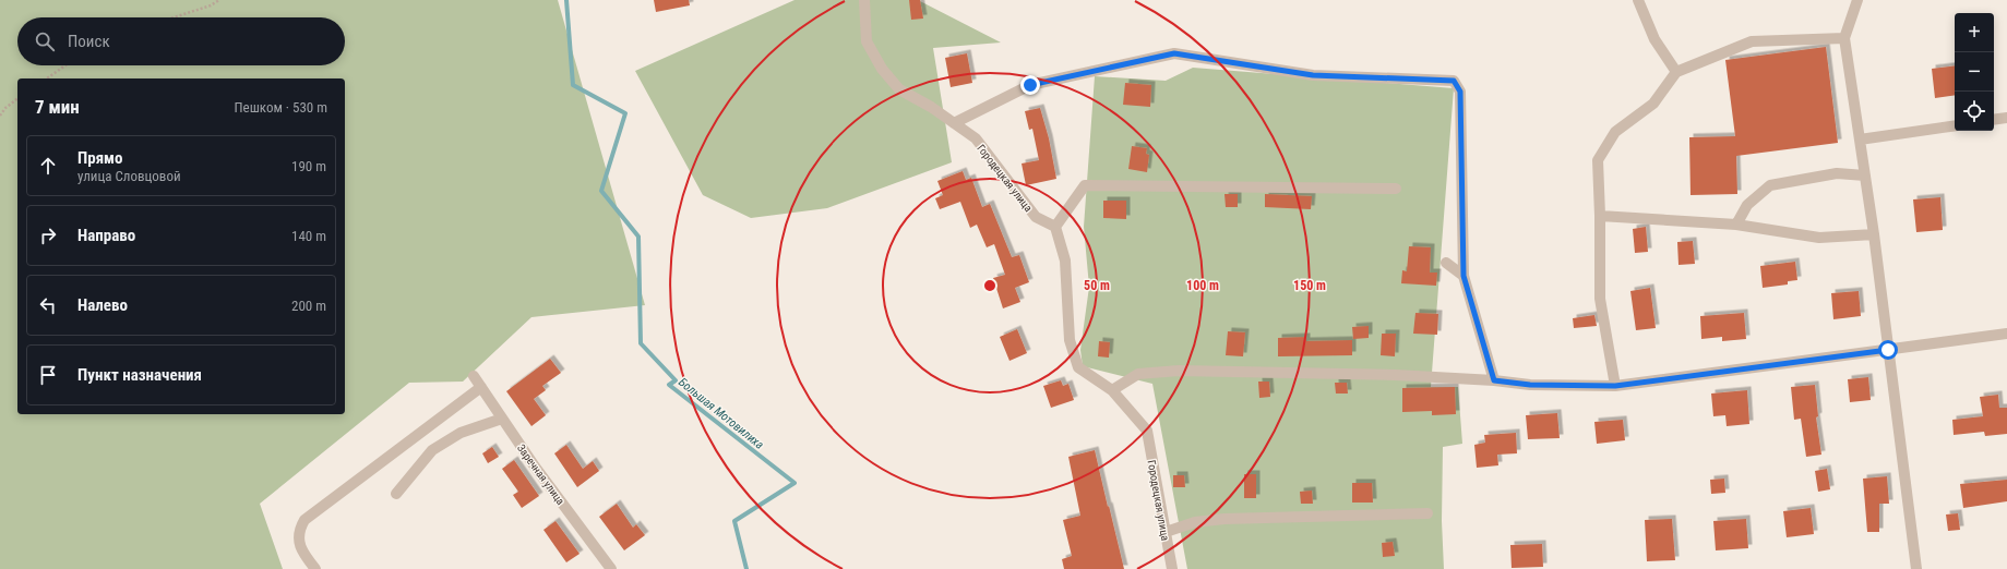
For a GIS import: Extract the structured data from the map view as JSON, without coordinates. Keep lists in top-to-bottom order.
{
  "streets": {
    "street": ["Городецкая улица", "Заречная улица"]
  },
  "water": ["Большая Мотовилиха"],
  "page": {
    "map_buttons": ["+", "−"],
    "search": "Поиск",
    "heading": ["7 мин", "Пешком · 530 m"],
    "list": [
      ["Прямо", "улица Словцовой", "190 m"],
      ["Направо", "140 m"],
      ["Налево", "200 m"],
      "Пункт назначения"
    ]
  },
  "rings": ["50 m", "100 m", "150 m"]
}
